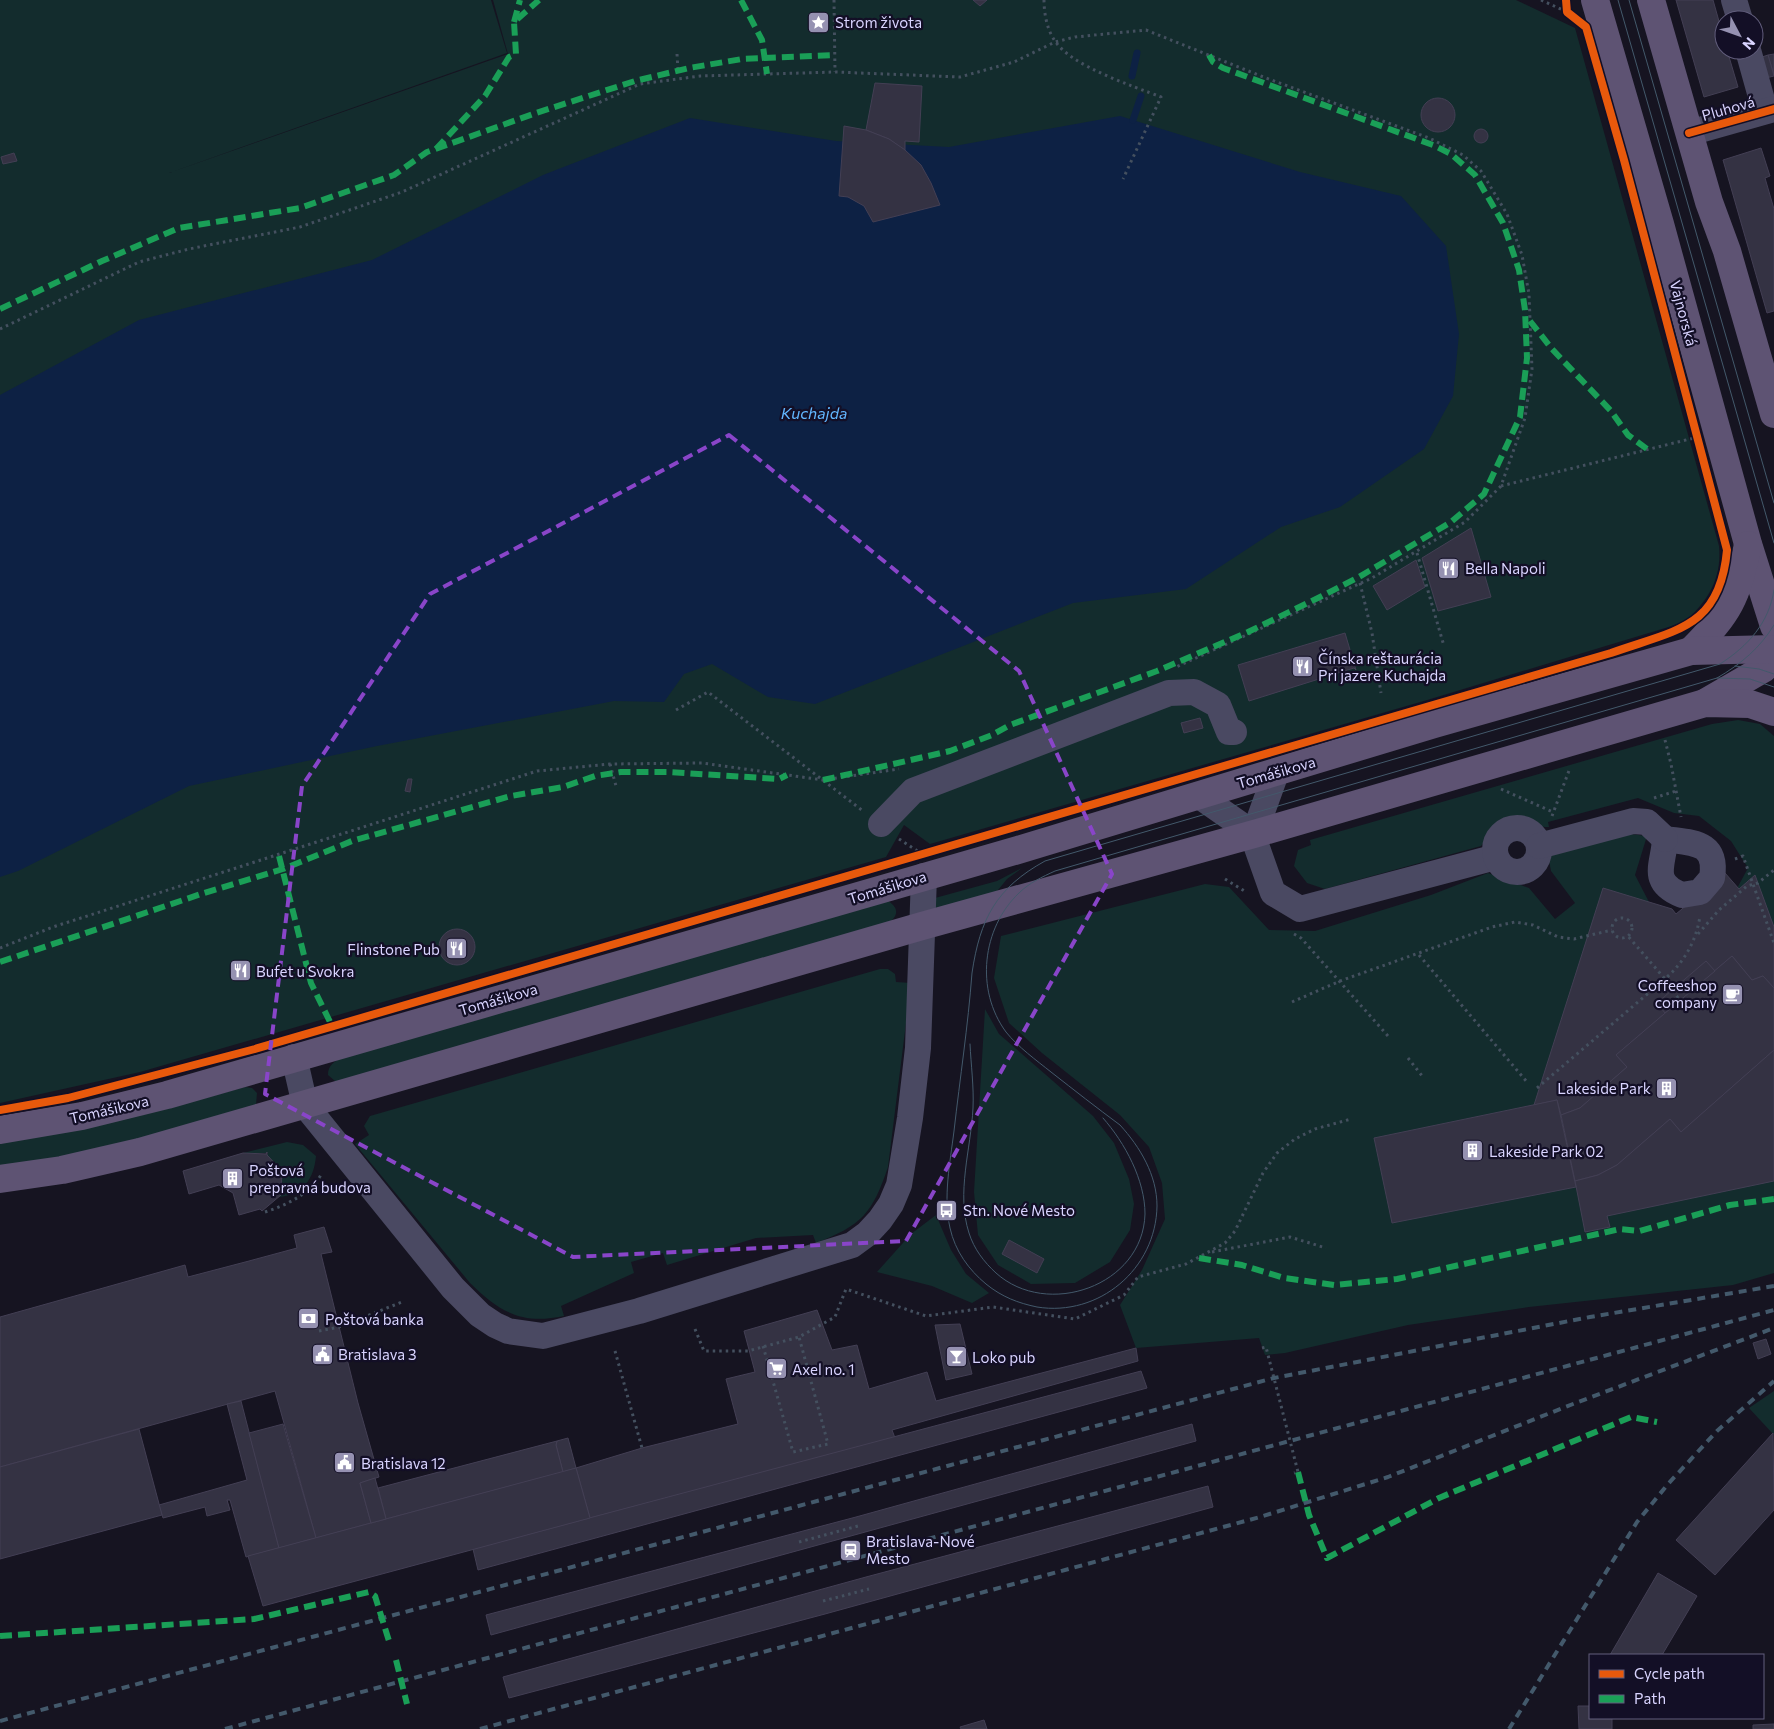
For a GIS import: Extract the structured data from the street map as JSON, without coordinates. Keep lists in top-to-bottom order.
{
  "streets": {
    "main road": ["Vajnorská", "Tomášikova"],
    "street": ["Pluhová"]
  },
  "water": ["Kuchajda"],
  "places": {
    "place": ["Strom života"],
    "restaurant": [
      "Bella Napoli",
      "Čínska reštaurácia Pri jazere Kuchajda",
      "Flinstone Pub",
      "Bufet u Svokra"
    ],
    "cafe": ["Coffeeshop company"],
    "building": ["Lakeside Park", "Lakeside Park 02", "Poštová prepravná budova"],
    "bus stop": ["Stn. Nové Mesto"],
    "bank": ["Poštová banka"],
    "public building": ["Bratislava 3", "Bratislava 12"],
    "bar": ["Loko pub"],
    "supermarket": ["Axel no. 1"],
    "station": ["Bratislava-Nové Mesto"]
  },
  "legend": ["Cycle path", "Path"],
  "north": "bottom right"
}
